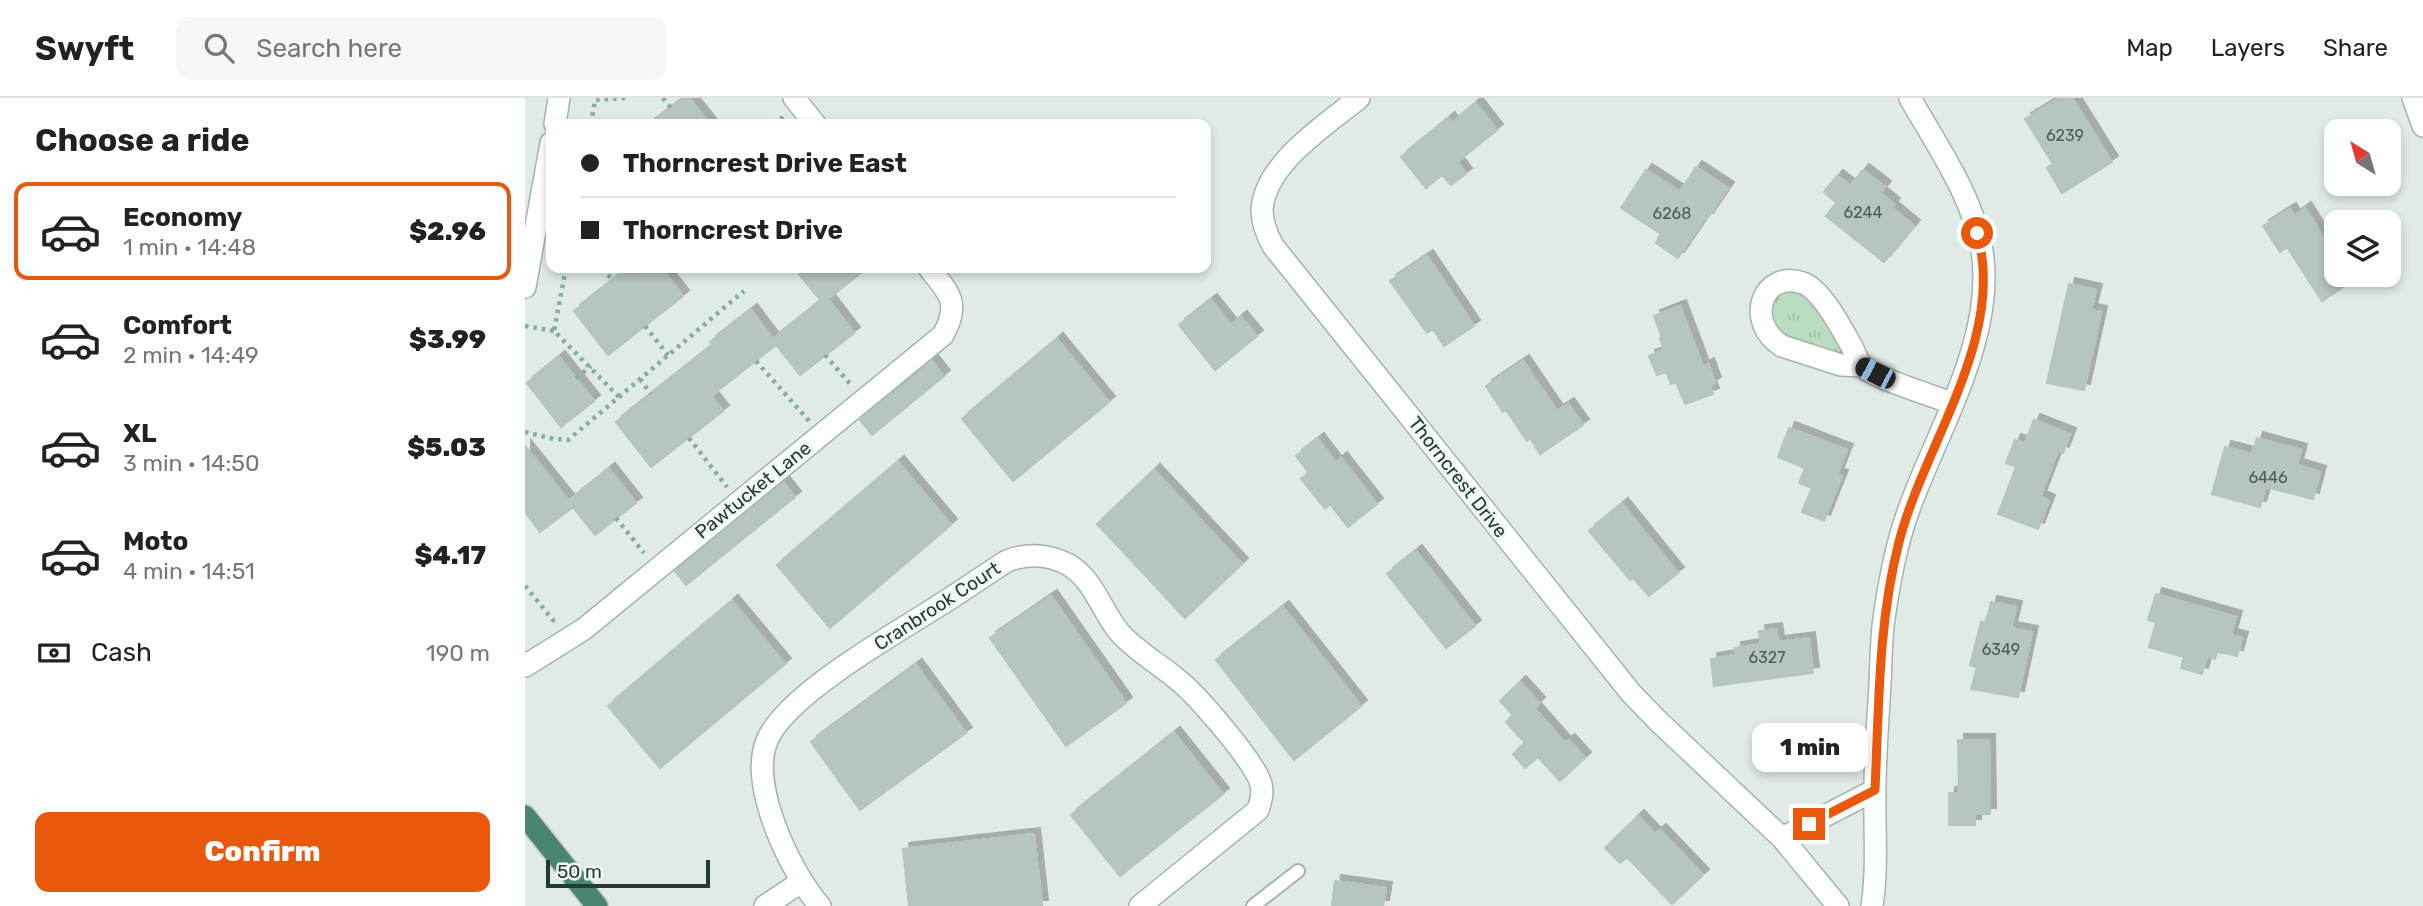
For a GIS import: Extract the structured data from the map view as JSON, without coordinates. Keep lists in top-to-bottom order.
{
  "streets": {
    "street": ["Thorncrest Drive", "Pawtucket Lane", "Cranbrook Court"]
  },
  "house_numbers": [
    "6239",
    "6244",
    "6268",
    "6446",
    "6349",
    "6327"
  ],
  "scale_bar": "50 m",
  "north": "top left",
  "page": {
    "header": "Swyft",
    "search": "Search here",
    "nav": ["Map", "Layers", "Share"],
    "heading": "Choose a ride",
    "banner": ["Thorncrest Drive East", "Thorncrest Drive"],
    "list": [
      {
        "name": "Economy",
        "note": "1 min · 14:48",
        "value": "$2.96"
      },
      {
        "name": "Comfort",
        "note": "2 min · 14:49",
        "value": "$3.99"
      },
      {
        "name": "XL",
        "note": "3 min · 14:50",
        "value": "$5.03"
      },
      {
        "name": "Moto",
        "note": "4 min · 14:51",
        "value": "$4.17"
      }
    ],
    "pay": ["Cash", "190 m"],
    "bubble": "1 min",
    "buttons": "Confirm",
    "scale": "50 m"
  }
}
